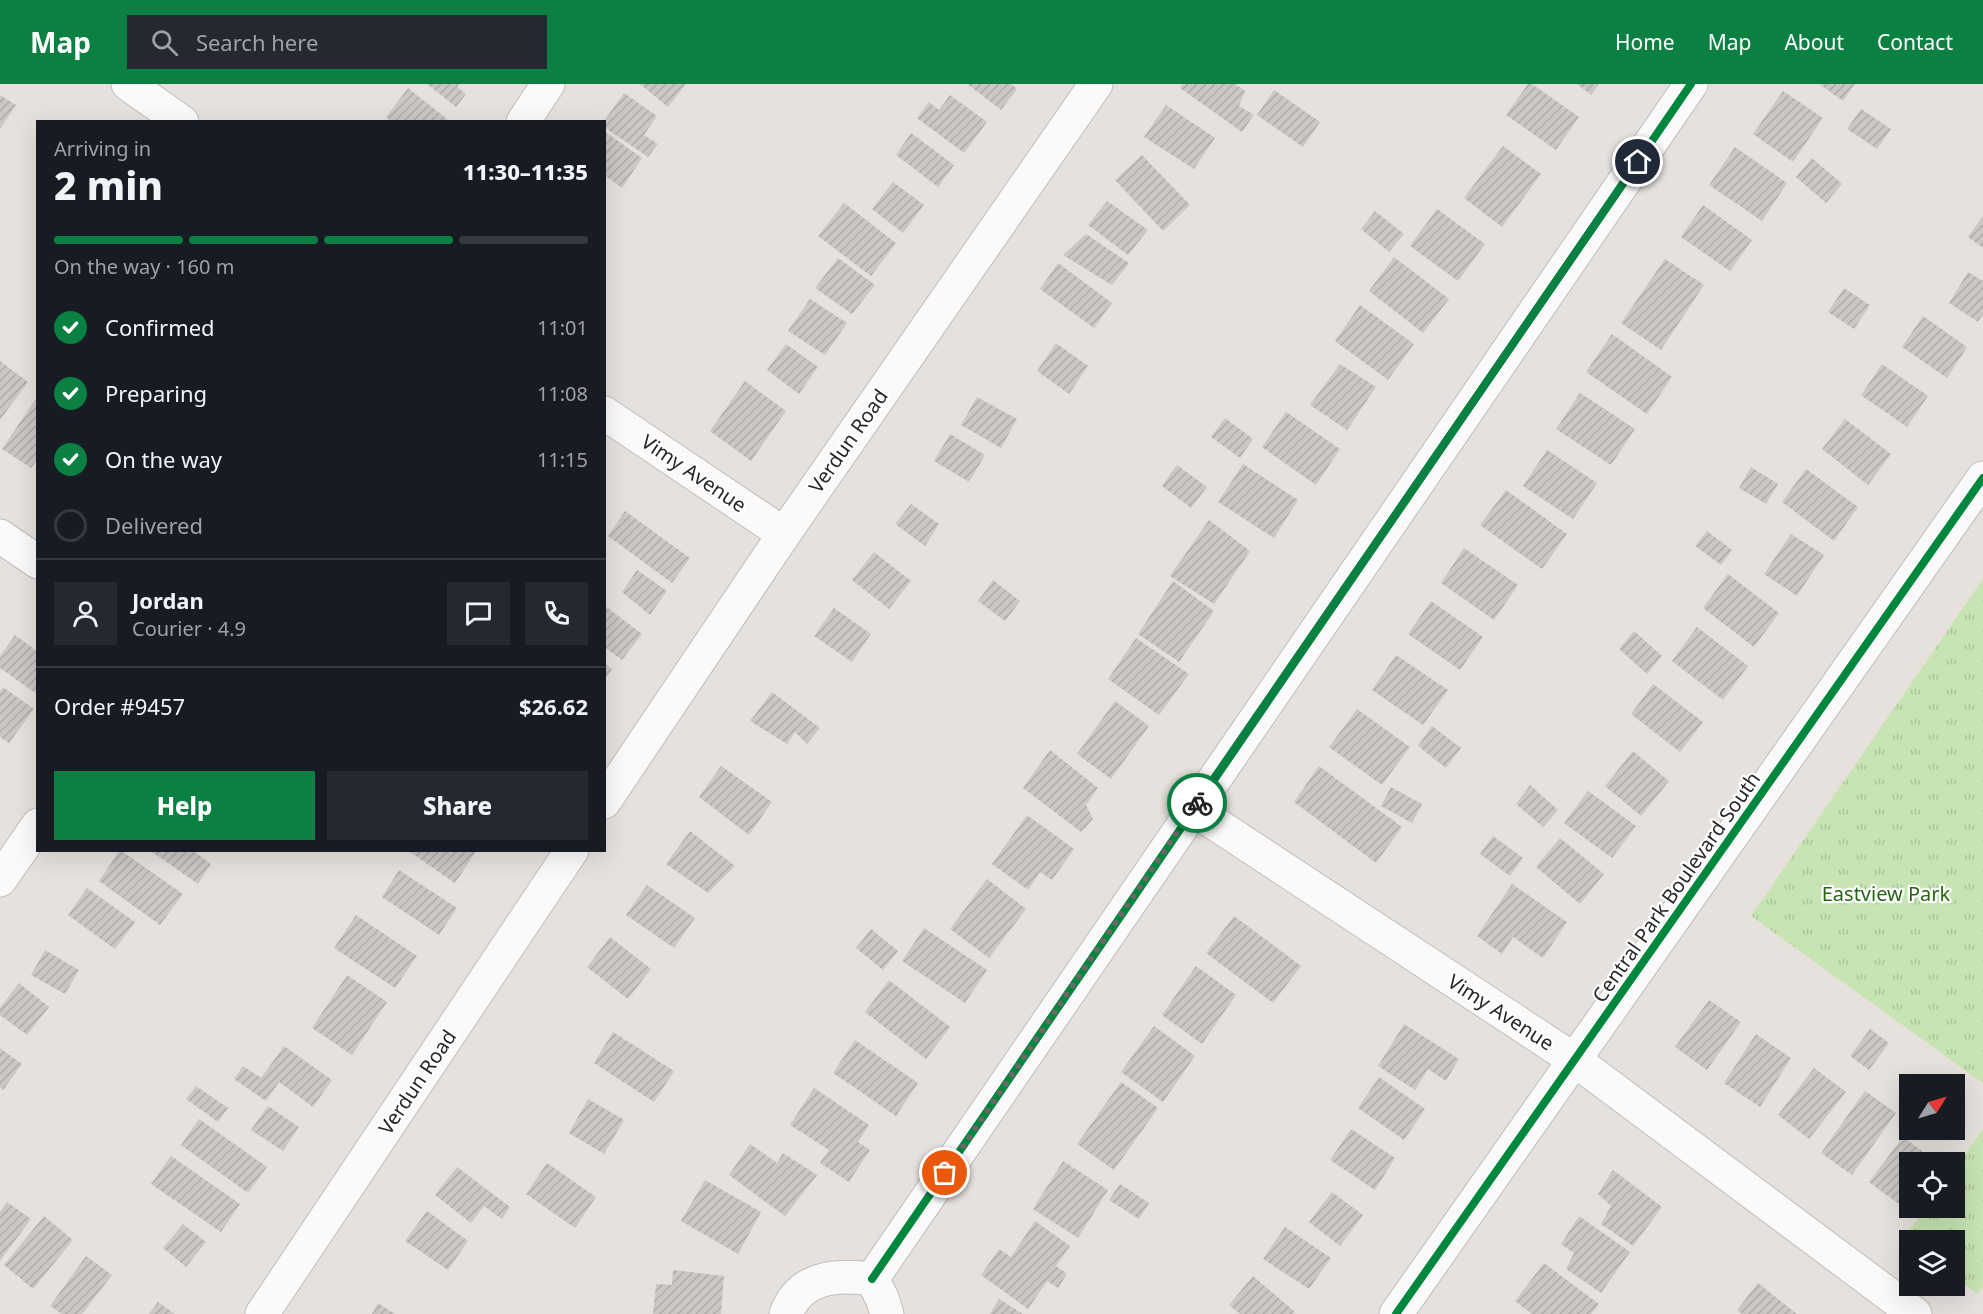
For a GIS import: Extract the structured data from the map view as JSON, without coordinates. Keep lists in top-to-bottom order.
{
  "streets": {
    "street": ["Verdun Road", "Vimy Avenue", "Central Park Boulevard South"]
  },
  "crossings": [
    ["Verdun Road", "Vimy Avenue"],
    ["Vimy Avenue", "Central Park Boulevard South"]
  ],
  "parks": ["Eastview Park"],
  "north": "top right",
  "page": {
    "header": "Map",
    "search": "Search here",
    "nav": [
      "Home",
      "Map",
      "About",
      "Contact"
    ],
    "heading": ["2 min", "Arriving in", "11:30–11:35"],
    "panel": [
      "Jordan",
      "Courier · 4.9",
      "Order #9457",
      "$26.62"
    ],
    "bar": "On the way · 160 m",
    "list": [
      ["Confirmed", "11:01"],
      ["Preparing", "11:08"],
      ["On the way", "11:15"],
      "Delivered"
    ],
    "buttons": ["Help", "Share"]
  }
}
